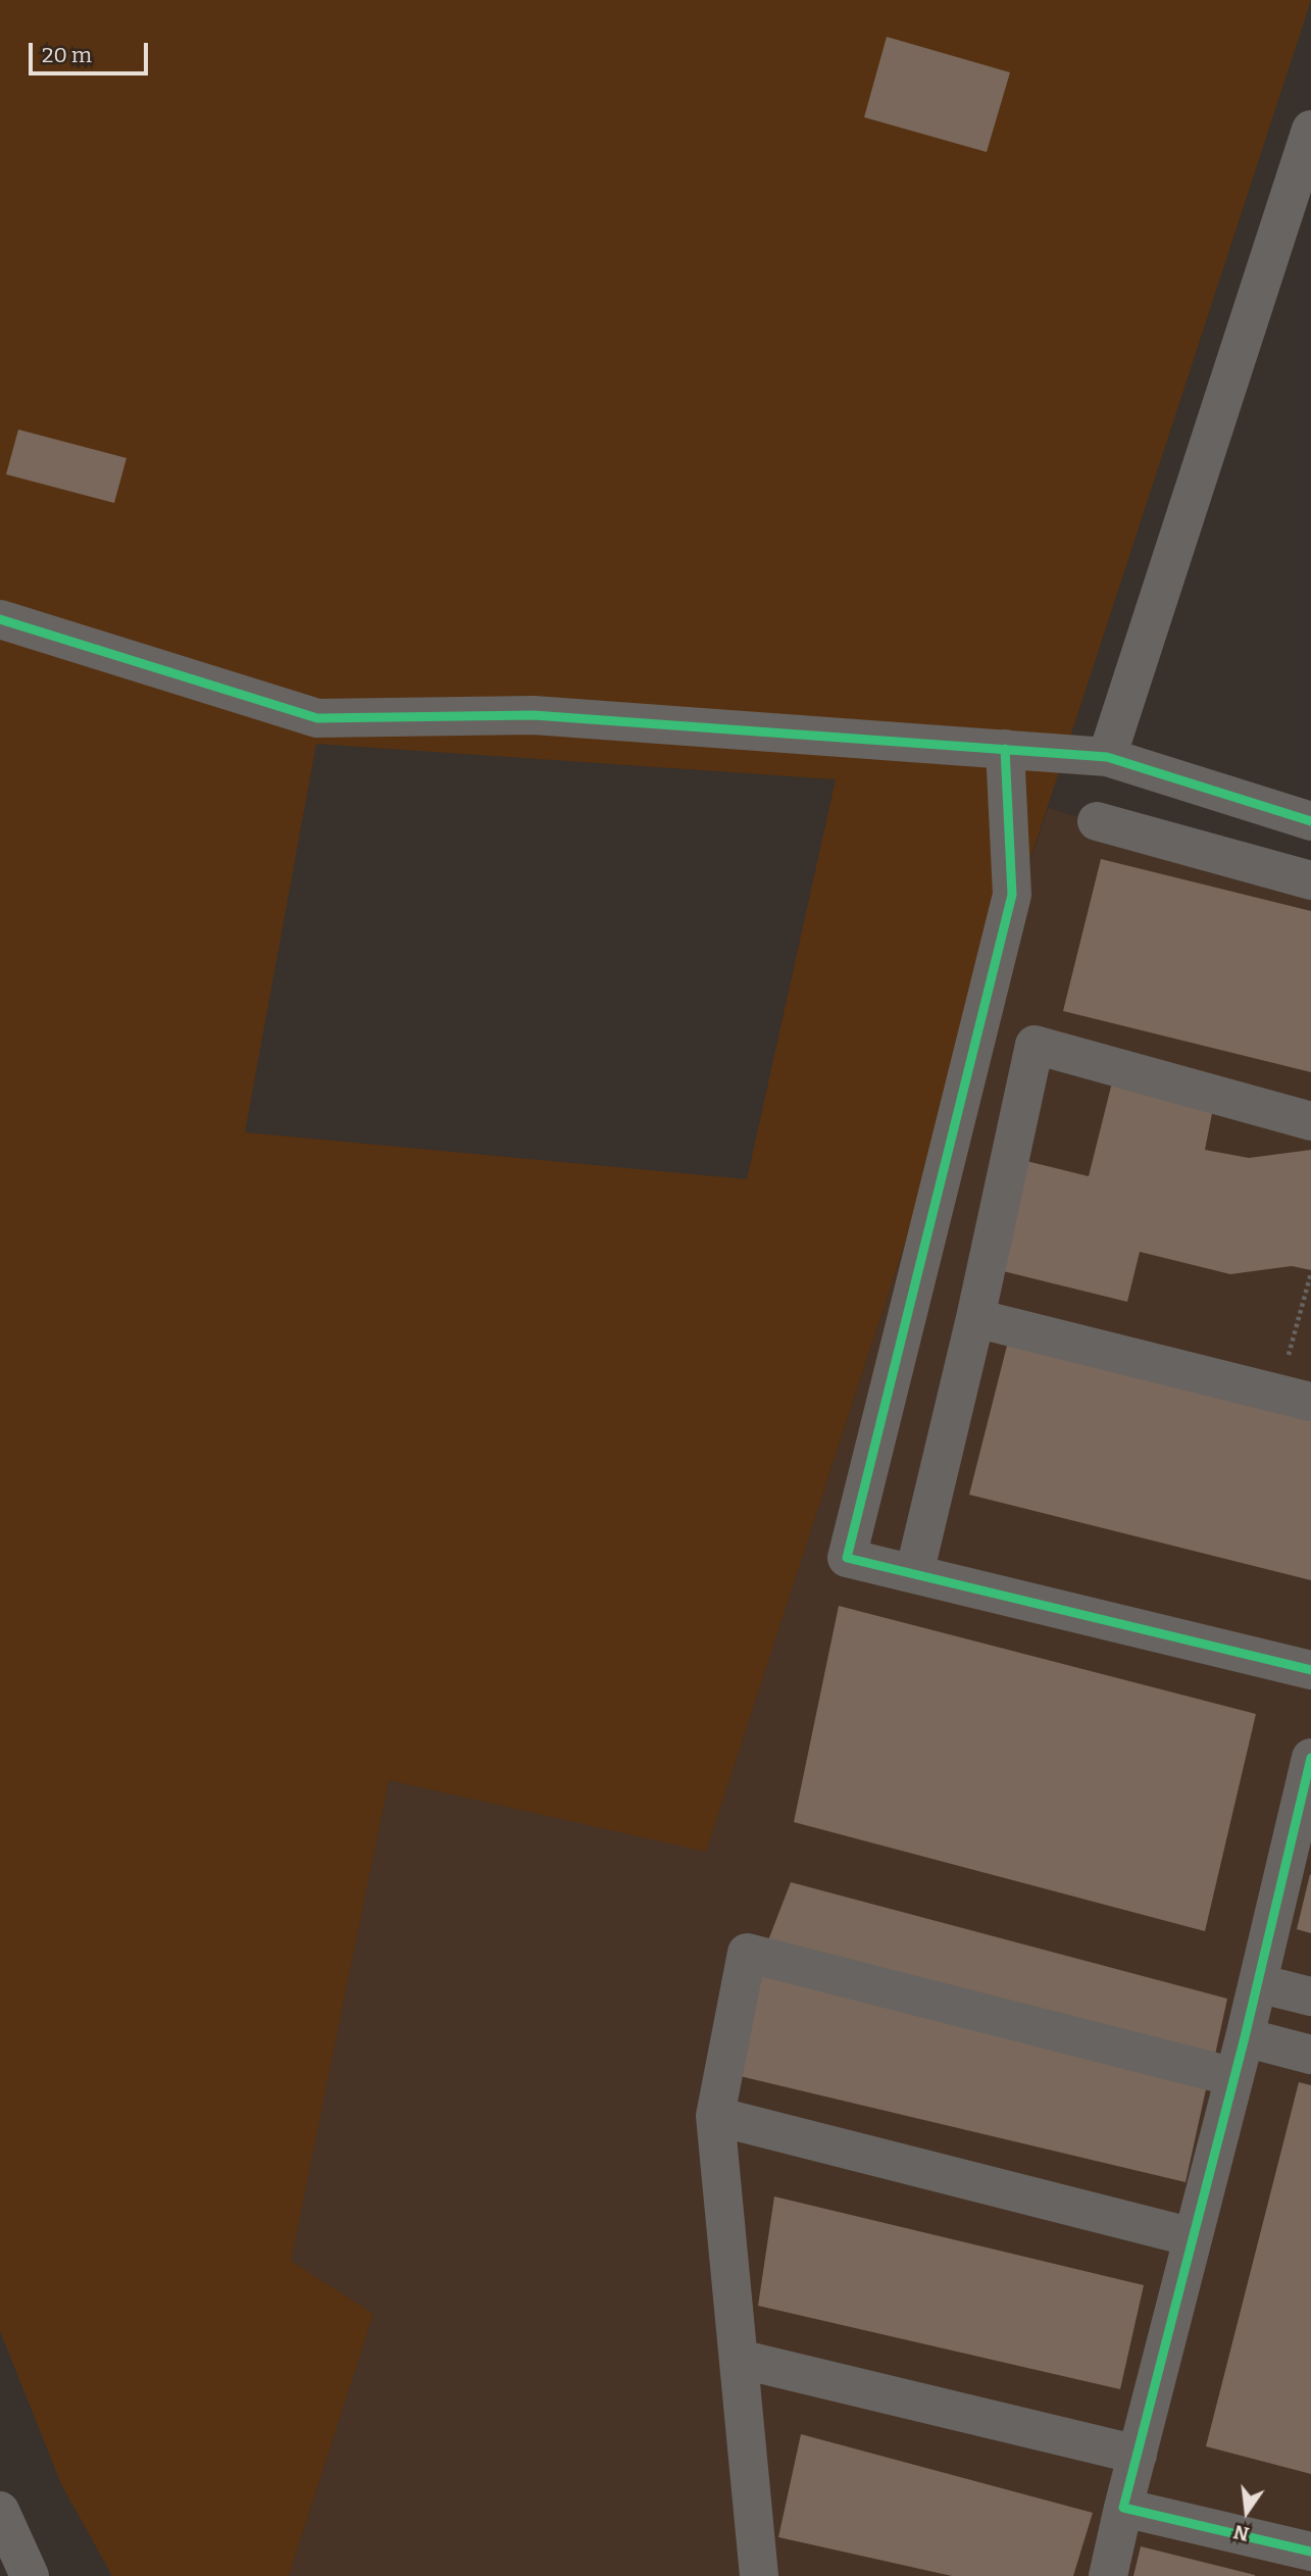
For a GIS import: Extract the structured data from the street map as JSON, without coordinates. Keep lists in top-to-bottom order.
{
  "scale_bar": "20 m",
  "north": "bottom"
}
